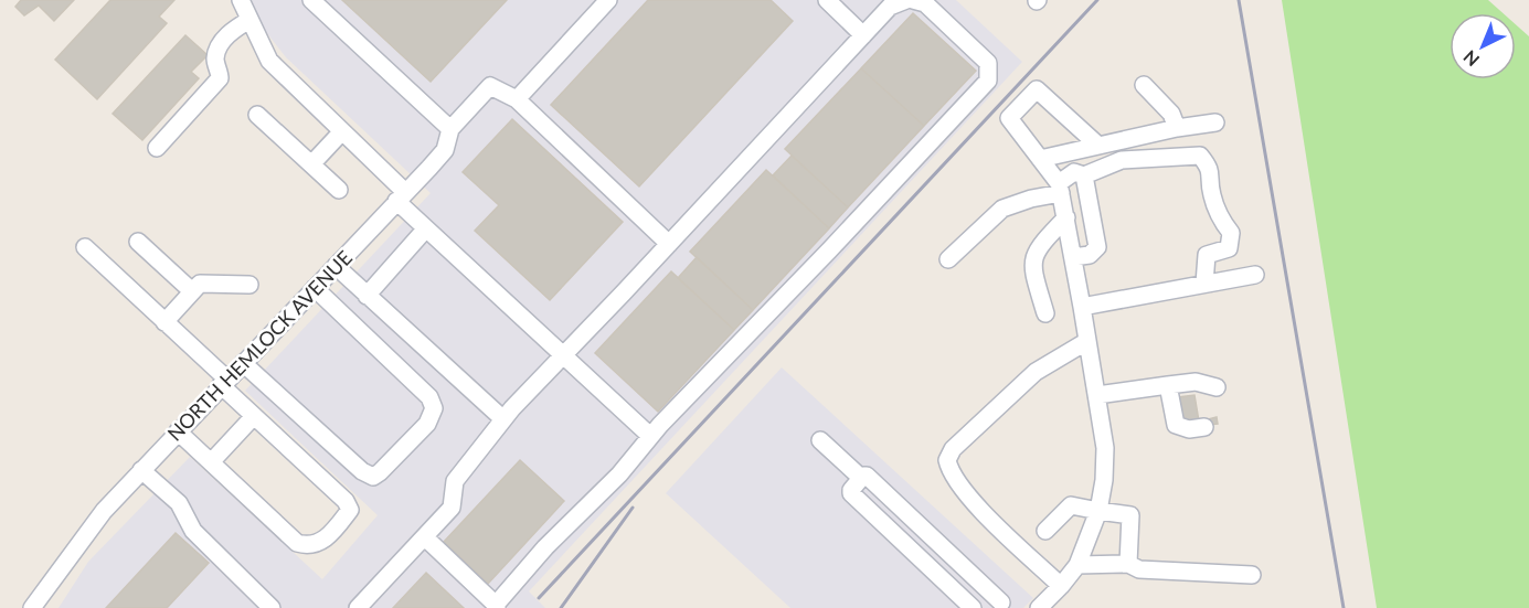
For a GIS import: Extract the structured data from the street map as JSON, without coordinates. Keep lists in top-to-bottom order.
{
  "streets": {
    "street": ["NORTH HEMLOCK AVENUE"]
  },
  "north": "bottom left"
}
